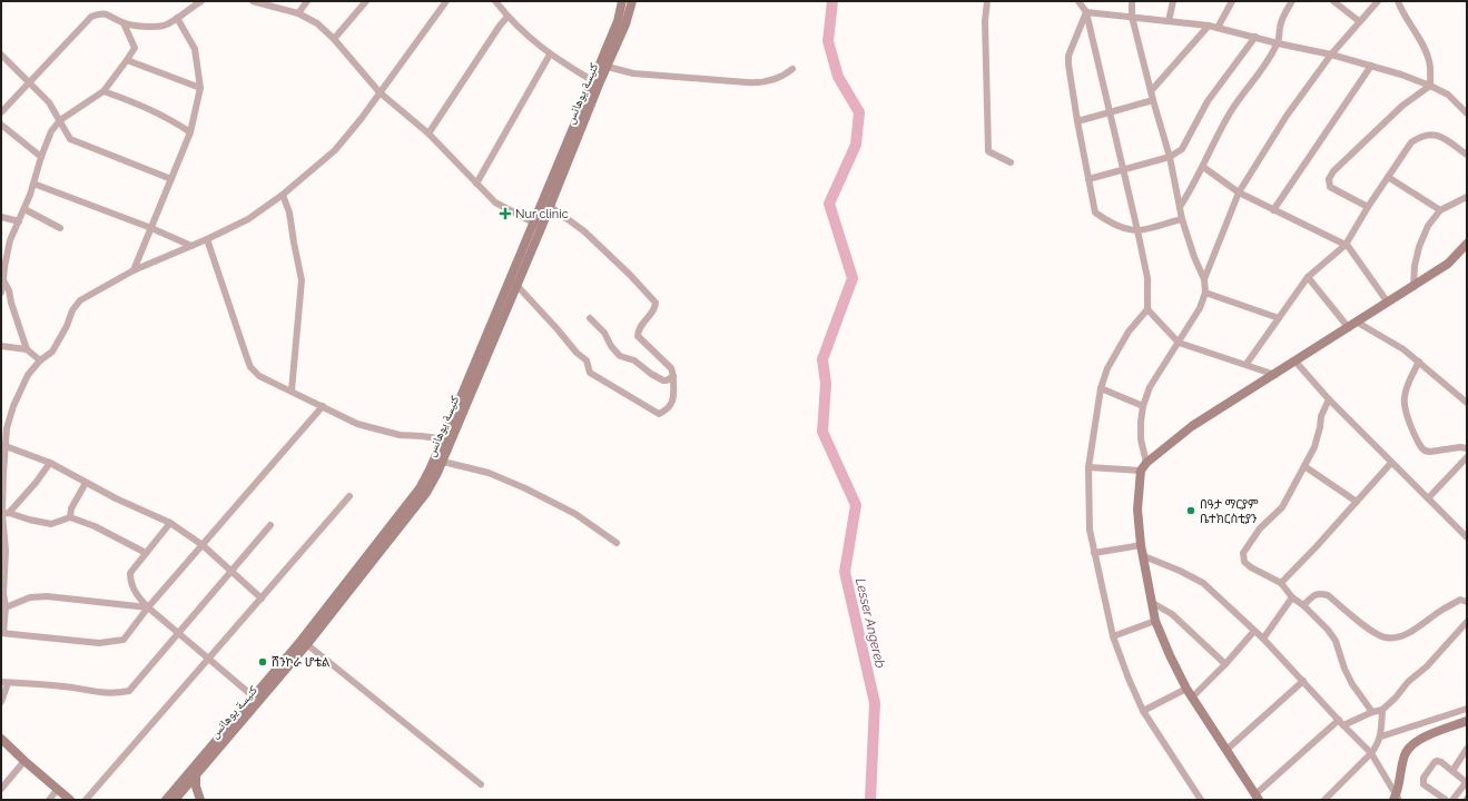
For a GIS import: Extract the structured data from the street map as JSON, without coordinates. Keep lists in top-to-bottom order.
{
  "streets": {
    "street": ["كنيسة يوهانس"]
  },
  "water": ["Lesser Angereb"],
  "places": {
    "health": ["Nur clinic"],
    "other": ["በዓታ ማርያም ቤተክርስቲያን", "ሸንኮራ ሆቴል"]
  }
}
